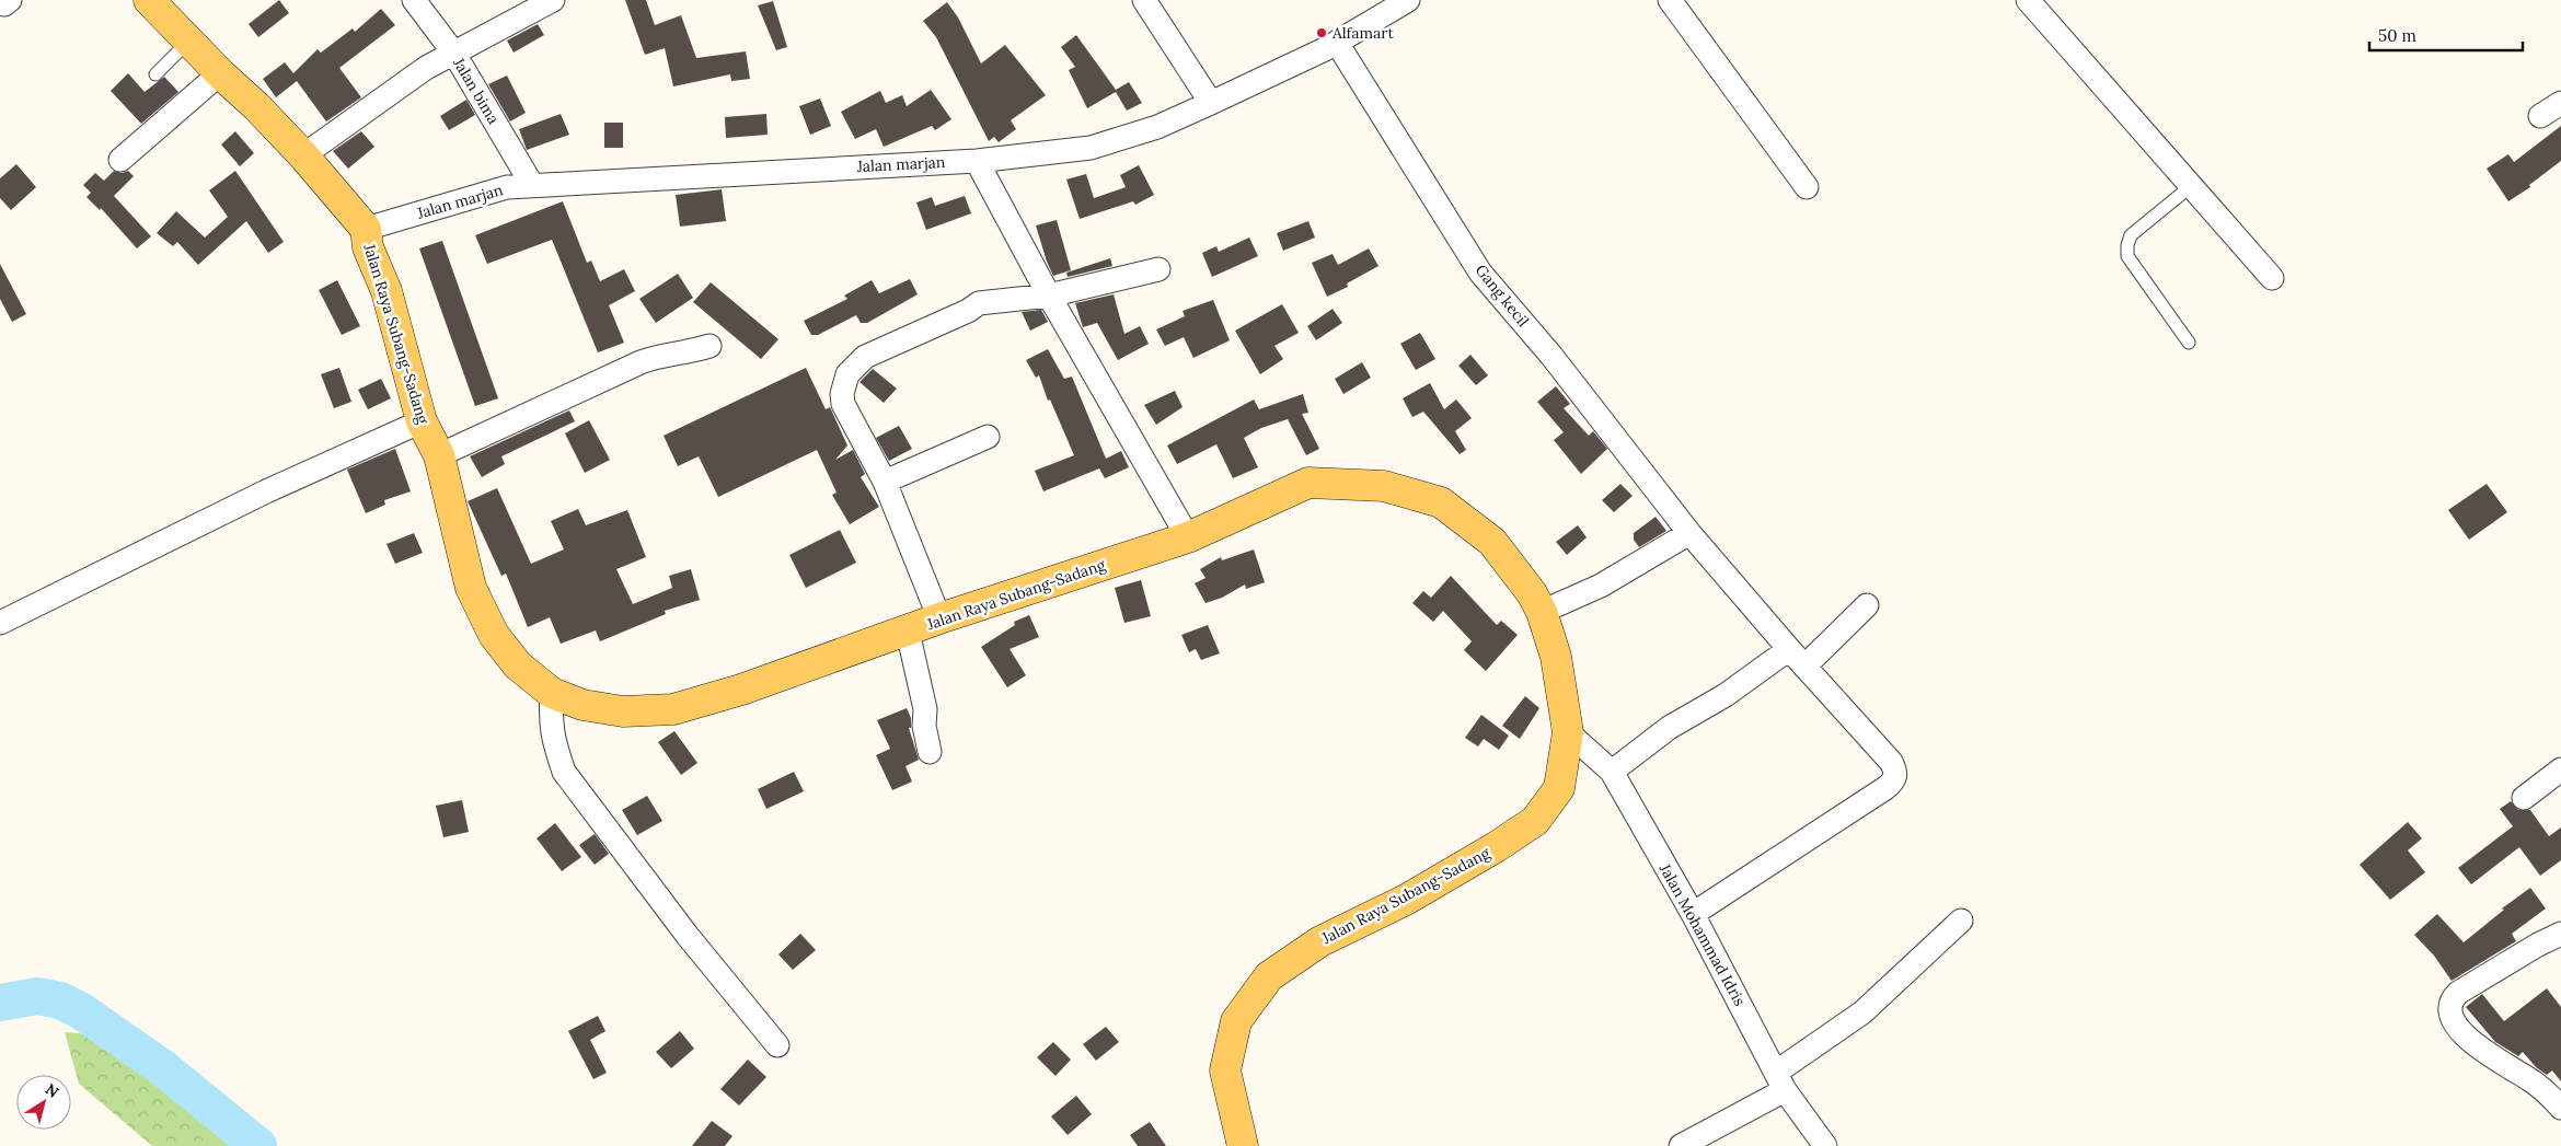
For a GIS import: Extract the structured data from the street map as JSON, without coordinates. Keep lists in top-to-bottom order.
{
  "streets": {
    "main road": ["Jalan Raya Subang-Sadang"],
    "street": [
      "Jalan bima",
      "Jalan marjan",
      "Gang kecil",
      "Jalan Mohammad Idris"
    ]
  },
  "crossings": [
    ["Jalan bima", "Jalan marjan"],
    ["Jalan marjan", "Gang kecil"],
    ["Jalan marjan", "Jalan Raya Subang-Sadang"],
    ["Gang kecil", "Jalan Mohammad Idris"],
    ["Jalan Raya Subang-Sadang", "Jalan Mohammad Idris"]
  ],
  "places": ["Alfamart"],
  "scale_bar": "50 m",
  "north": "top right"
}
